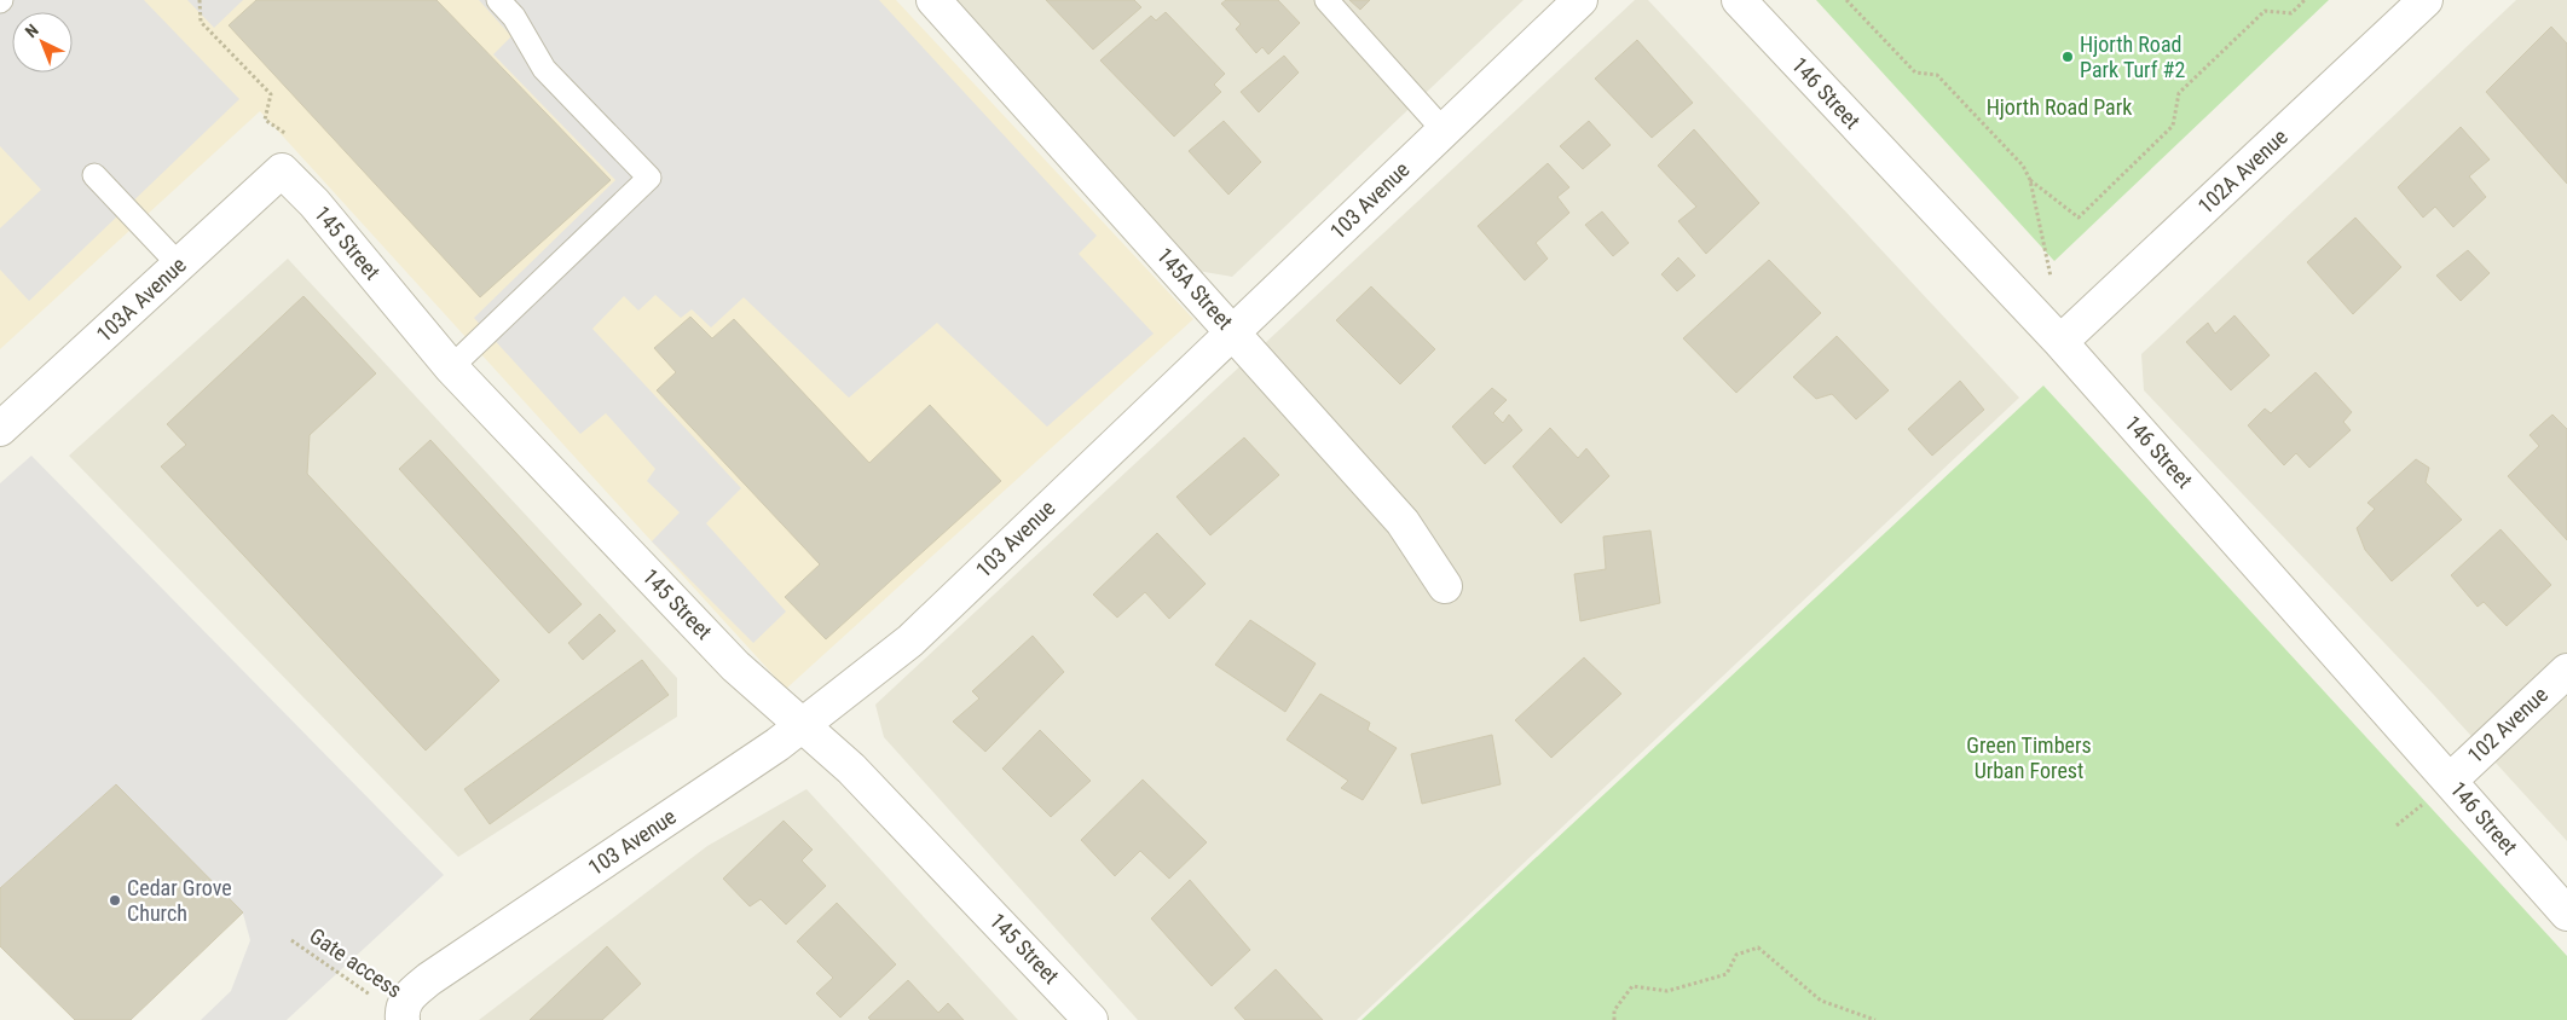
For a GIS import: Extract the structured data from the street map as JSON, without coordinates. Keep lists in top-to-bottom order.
{
  "streets": {
    "street": [
      "146 Street",
      "102A Avenue",
      "103 Avenue",
      "145 Street",
      "145A Street",
      "103A Avenue",
      "102 Avenue"
    ],
    "path": ["Gate access"]
  },
  "crossings": [
    ["146 Street", "102A Avenue"],
    ["146 Street", "102 Avenue"],
    ["103 Avenue", "145 Street"],
    ["103 Avenue", "145A Street"],
    ["103 Avenue", "Gate access"],
    ["145 Street", "103A Avenue"]
  ],
  "parks": ["Hjorth Road Park", "Green Timbers Urban Forest"],
  "places": ["Hjorth Road Park Turf #2", "Cedar Grove Church"],
  "north": "top left"
}
